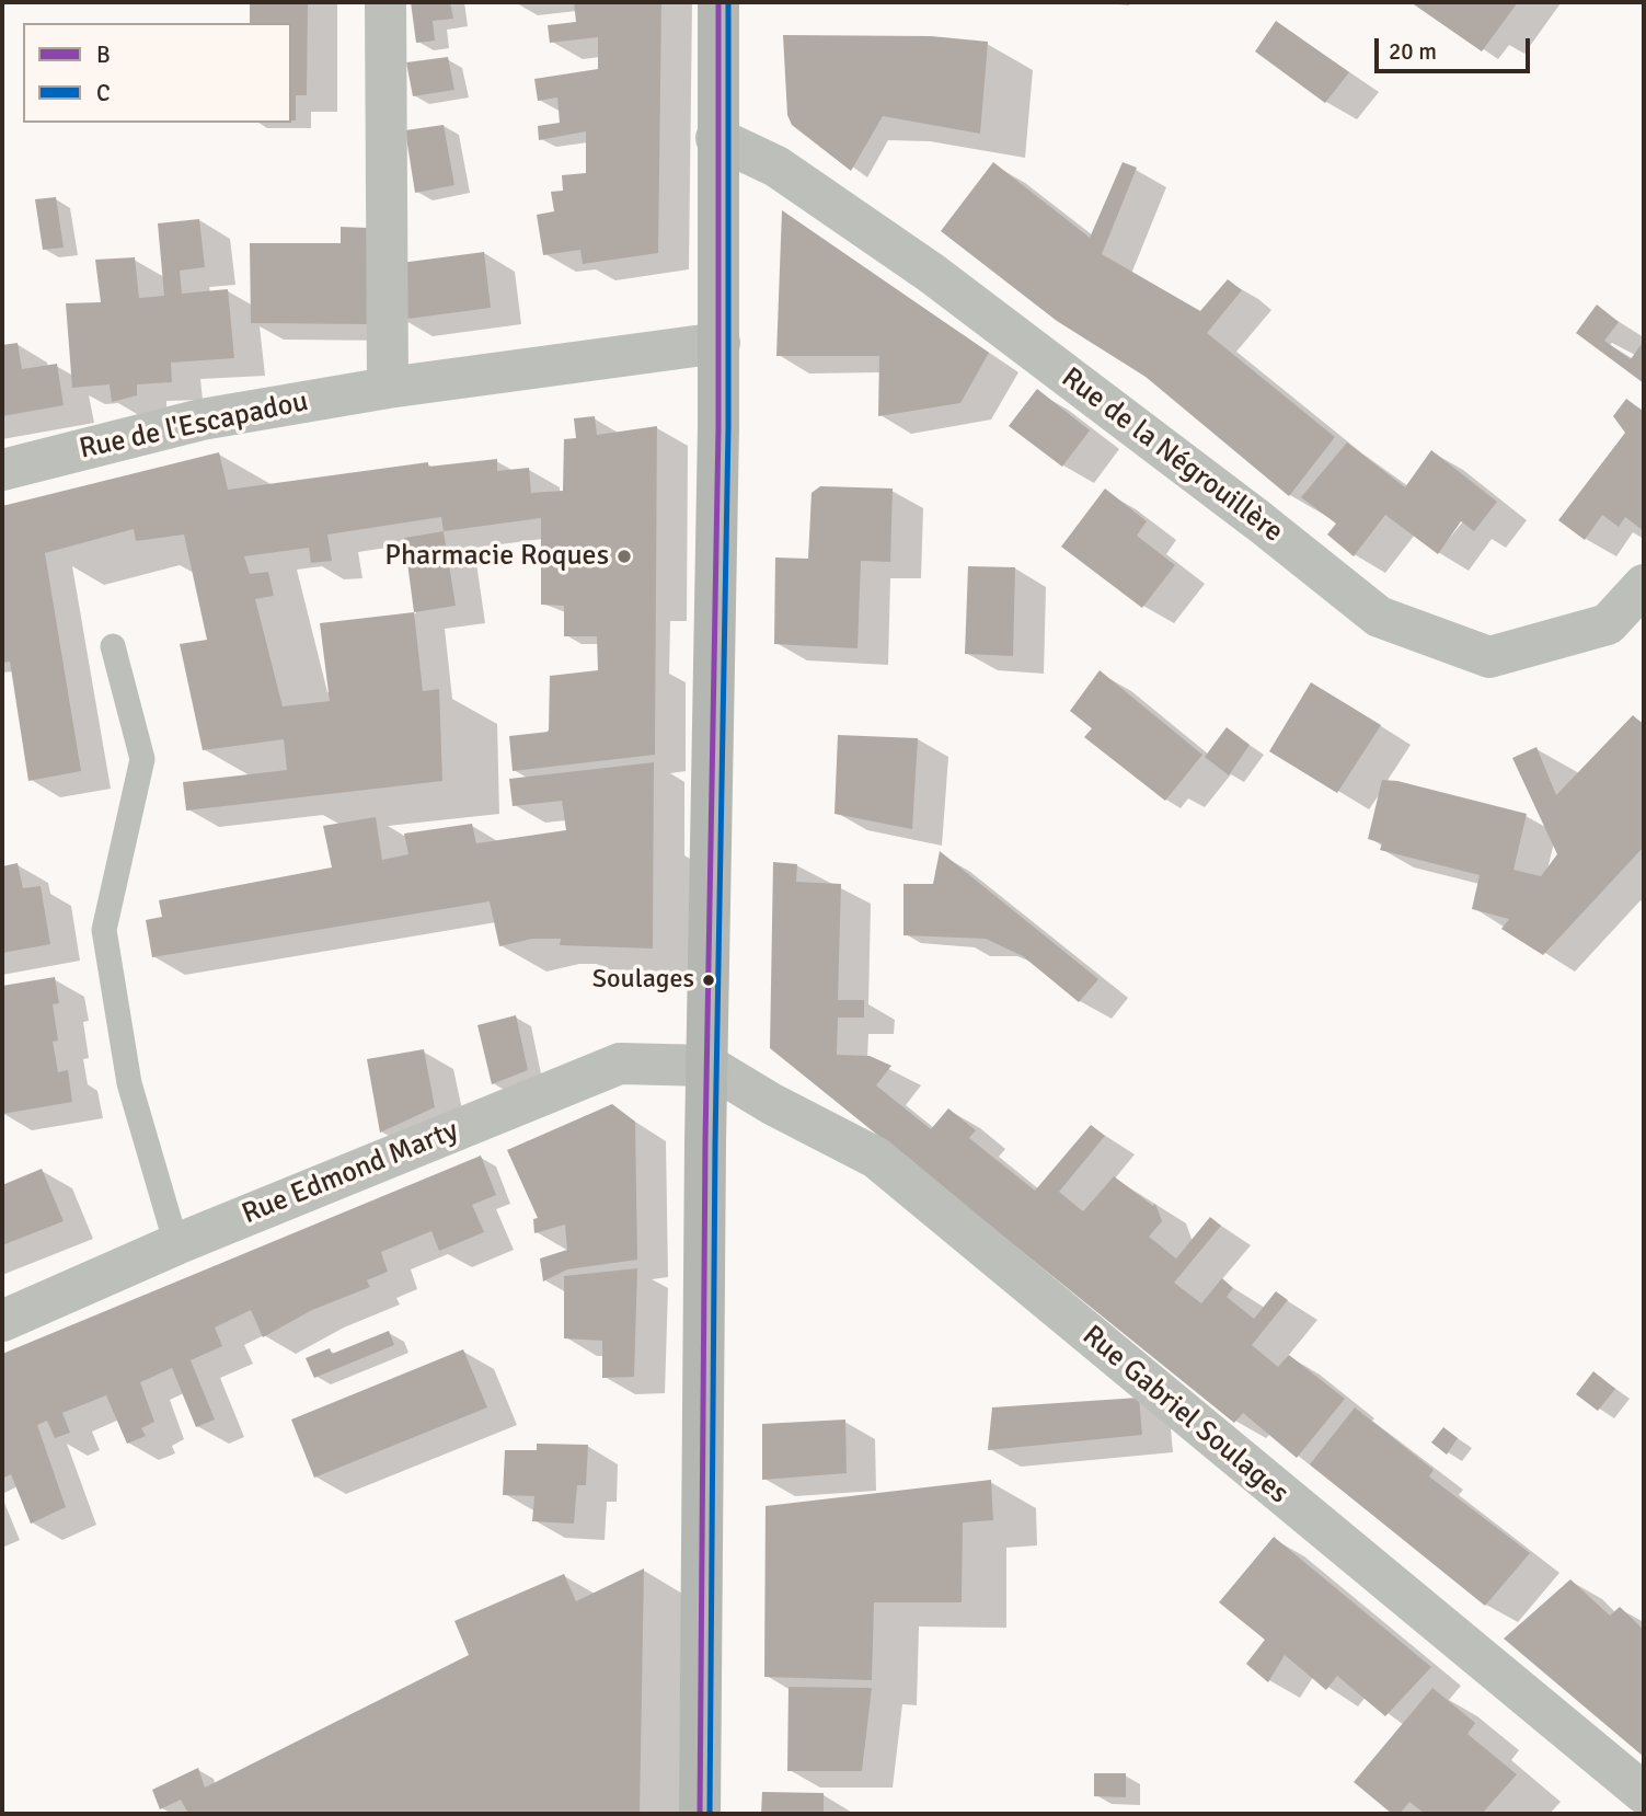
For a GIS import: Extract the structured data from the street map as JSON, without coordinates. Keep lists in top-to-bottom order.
{
  "streets": {
    "street": [
      "Rue de l'Escapadou",
      "Rue de la Négrouillère",
      "Rue Edmond Marty",
      "Rue Gabriel Soulages"
    ]
  },
  "crossings": [
    ["Rue Edmond Marty", "Rue Gabriel Soulages"]
  ],
  "places": ["Pharmacie Roques", "Soulages"],
  "lines": ["transit line B", "transit line C"],
  "legend": ["B", "C"],
  "scale_bar": "20 m"
}
